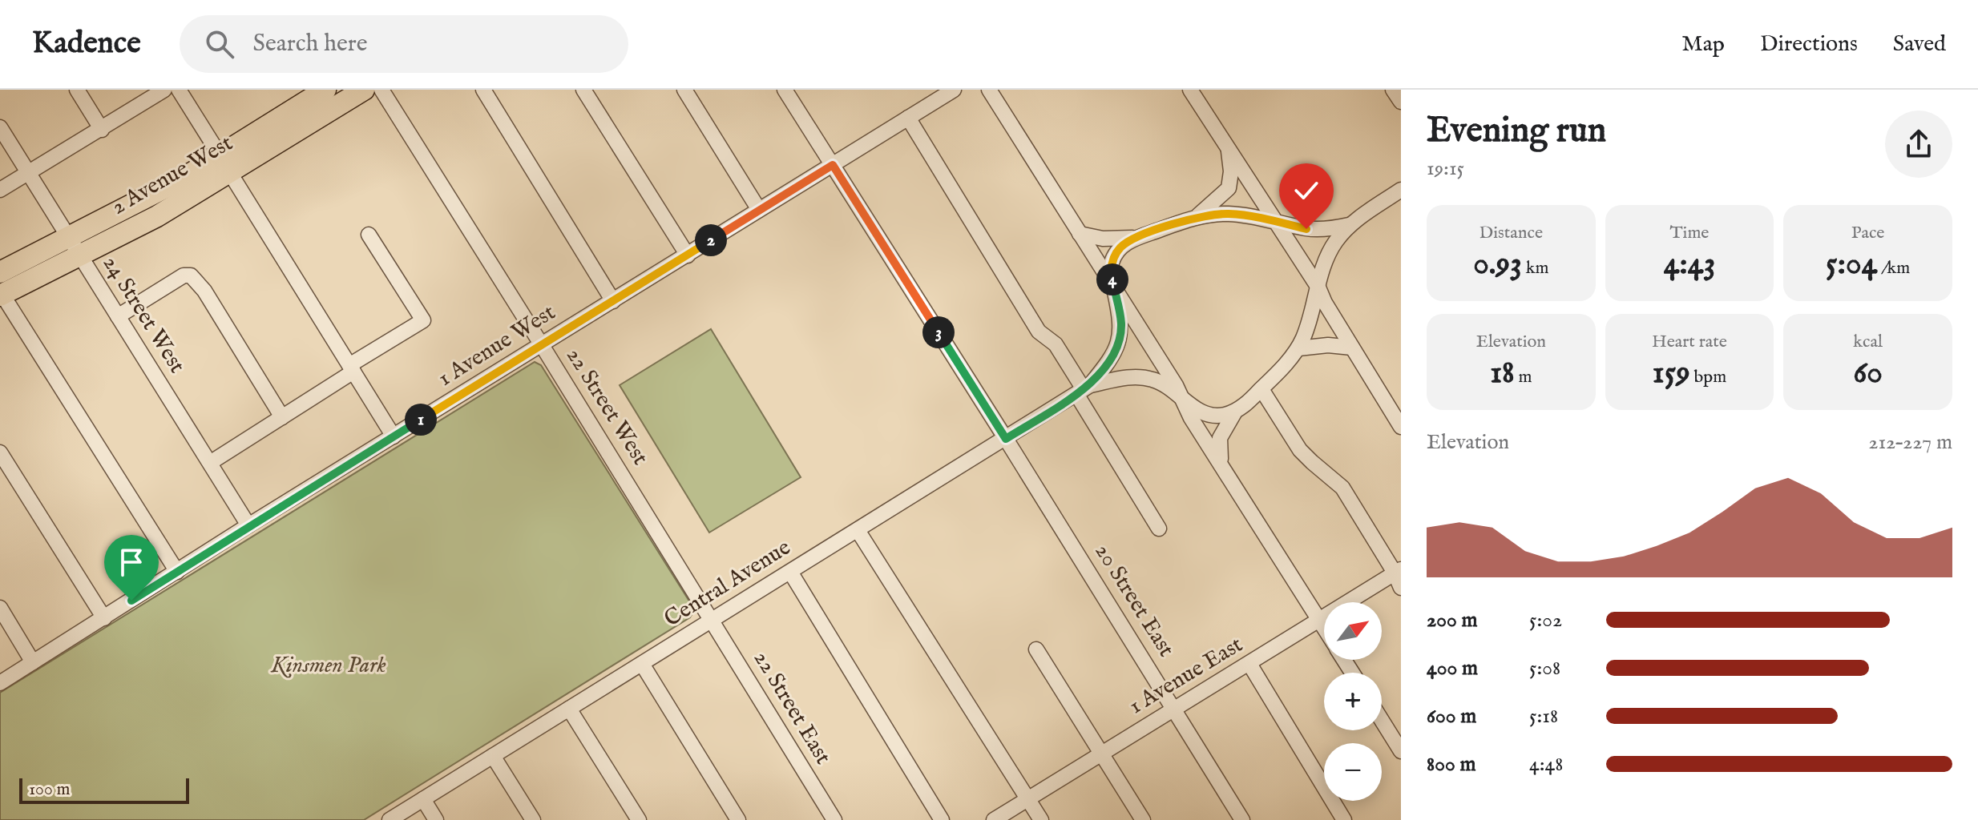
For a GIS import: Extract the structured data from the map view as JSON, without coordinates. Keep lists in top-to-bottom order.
{
  "streets": {
    "highway": ["2 Avenue West"],
    "street": [
      "24 Street West",
      "1 Avenue West",
      "22 Street West",
      "Central Avenue",
      "20 Street East",
      "1 Avenue East",
      "22 Street East"
    ]
  },
  "crossings": [
    ["2 Avenue West", "24 Street West"],
    ["24 Street West", "1 Avenue West"],
    ["1 Avenue West", "22 Street West"],
    ["1 Avenue West", "20 Street East"],
    ["22 Street West", "Central Avenue"],
    ["22 Street West", "22 Street East"],
    ["Central Avenue", "20 Street East"],
    ["Central Avenue", "22 Street East"],
    ["20 Street East", "1 Avenue East"]
  ],
  "parks": ["Kinsmen Park"],
  "scale_bar": "100 m",
  "north": "top right",
  "page": {
    "header": "Kadence",
    "search": "Search here",
    "nav": ["Map", "Directions", "Saved"],
    "heading": ["Evening run", "19:15"],
    "stats": [
      ["Distance", "0.93 km"],
      ["Time", "4:43"],
      ["Pace", "5:04 /km"],
      ["Elevation", "18 m"],
      ["Heart rate", "159 bpm"],
      ["kcal", "60"]
    ],
    "pins": [
      "2",
      "4",
      "3",
      "1"
    ],
    "chart": ["Elevation", "212–227 m"],
    "list": [
      {
        "name": "200 m",
        "note": "5:02"
      },
      {
        "name": "400 m",
        "note": "5:08"
      },
      {
        "name": "600 m",
        "note": "5:18"
      },
      {
        "name": "800 m",
        "note": "4:48"
      }
    ],
    "map_buttons": ["+", "−"],
    "scale": "100 m"
  }
}
